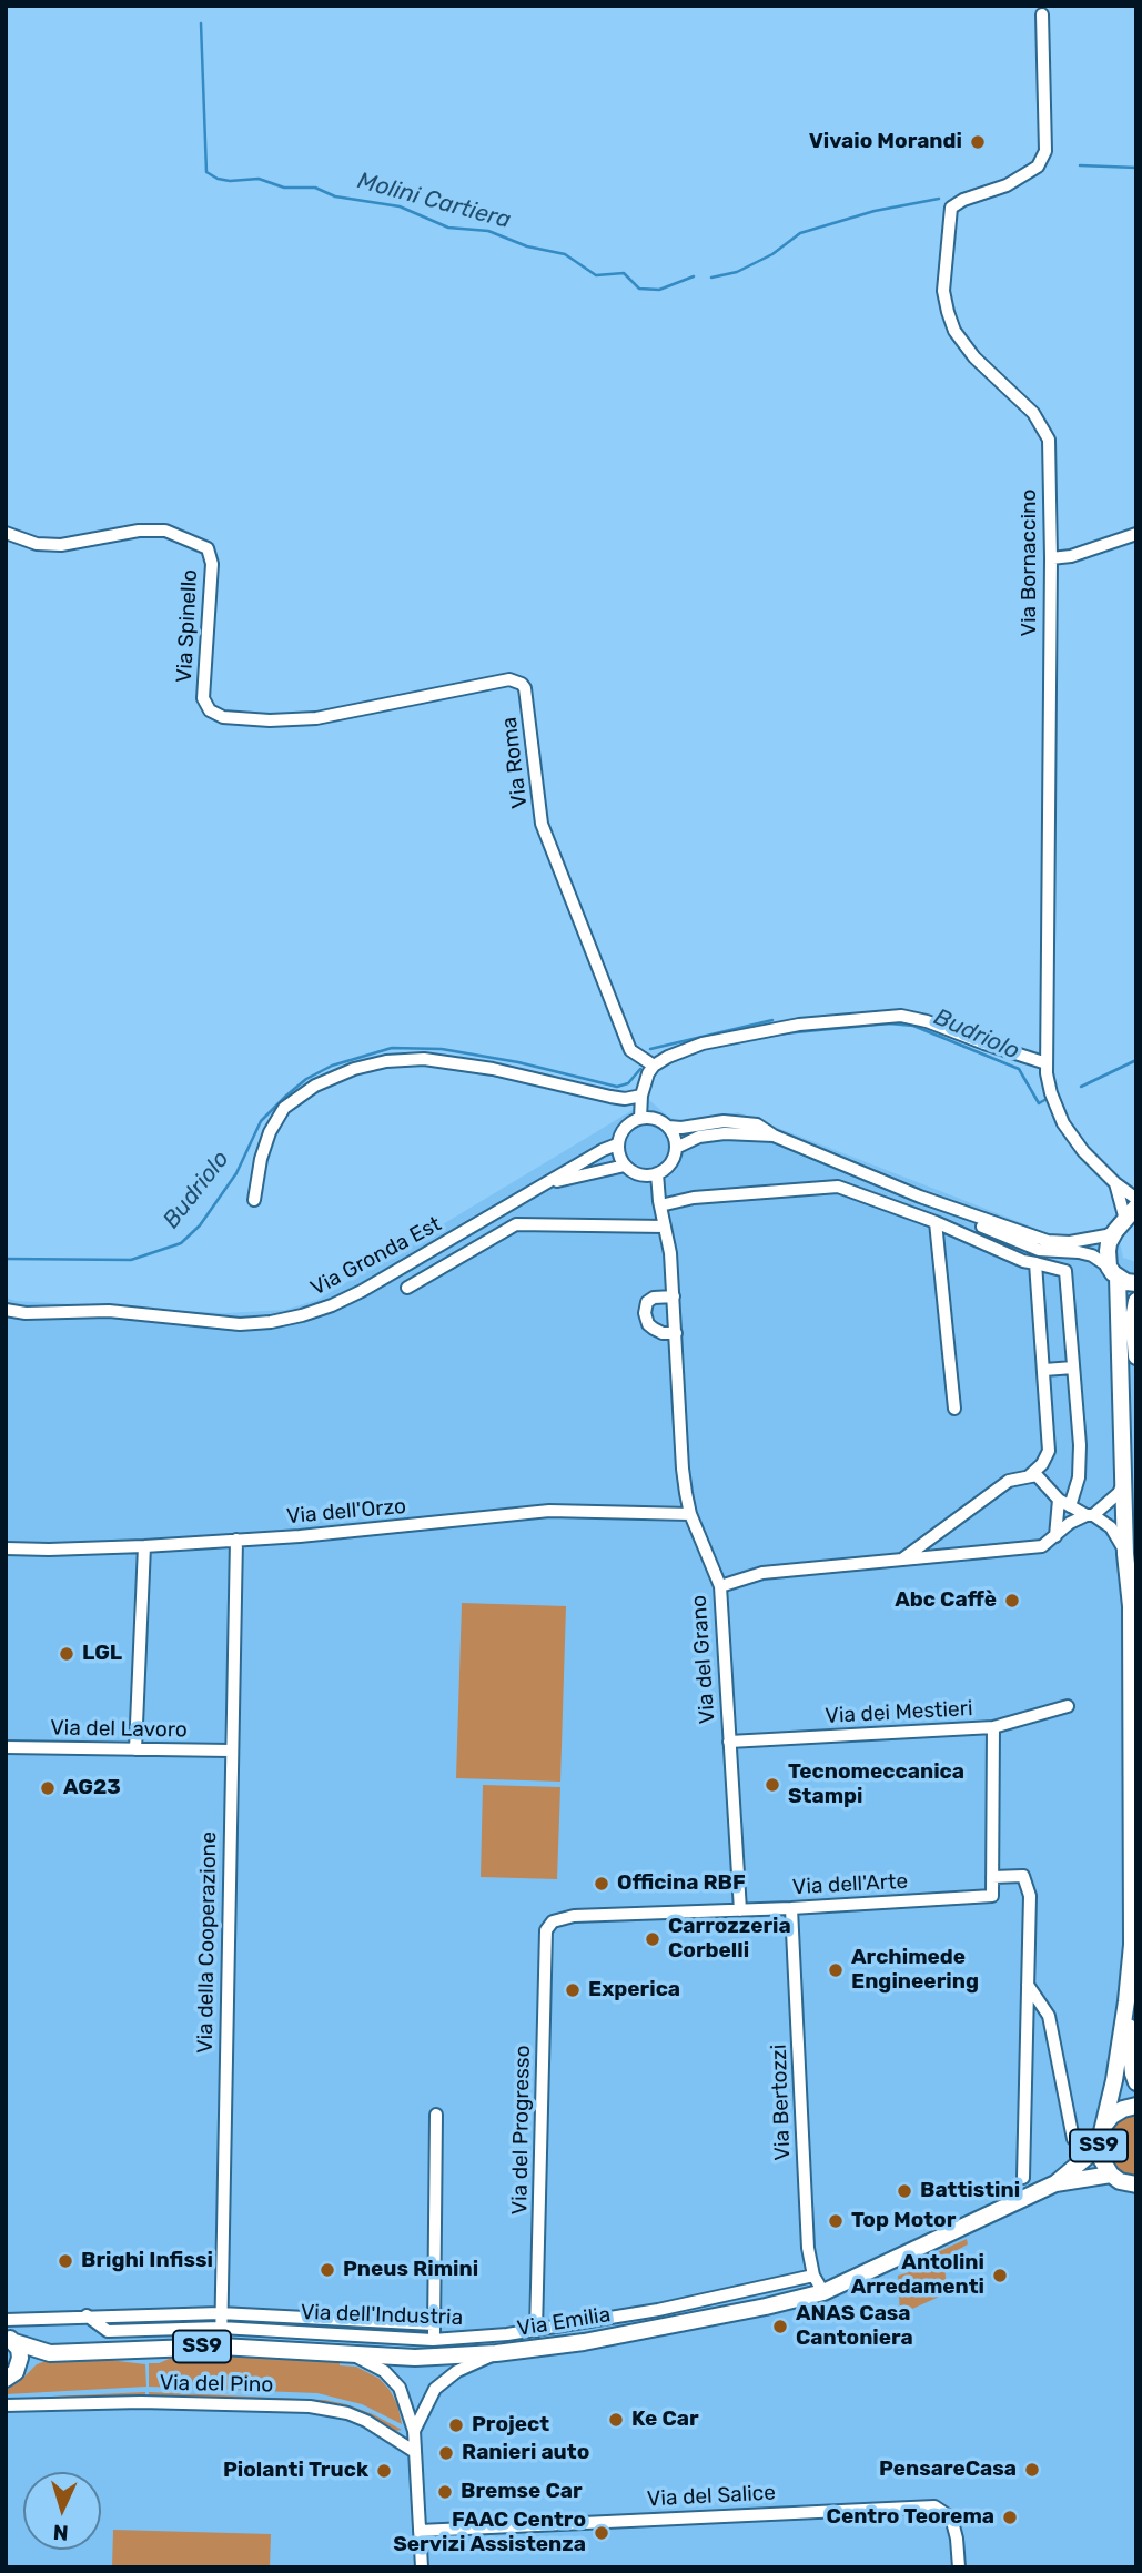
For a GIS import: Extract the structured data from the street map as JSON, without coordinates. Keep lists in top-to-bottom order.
{
  "streets": {
    "main road": ["SS9", "Via Emilia"],
    "street": [
      "Via Bornaccino",
      "Via Spinello",
      "Via Roma",
      "Via Gronda Est",
      "Via dell'Orzo",
      "Via del Grano",
      "Via dei Mestieri",
      "Via del Lavoro",
      "Via dell'Arte",
      "Via della Cooperazione",
      "Via Bertozzi",
      "Via del Progresso",
      "Via dell'Industria",
      "Via del Pino",
      "Via del Salice"
    ]
  },
  "crossings": [
    ["Via Spinello", "Via Roma"],
    ["Via dell'Orzo", "Via del Grano"],
    ["Via dell'Orzo", "Via della Cooperazione"],
    ["Via del Grano", "Via dei Mestieri"],
    ["Via del Grano", "Via dell'Arte"],
    ["Via del Lavoro", "Via della Cooperazione"],
    ["Via dell'Arte", "Via Bertozzi"],
    ["Via dell'Arte", "Via del Progresso"],
    ["Via della Cooperazione", "Via dell'Industria"],
    ["Via della Cooperazione", "Via Emilia"],
    ["Via Bertozzi", "Via dell'Industria"],
    ["Via Bertozzi", "Via Emilia"],
    ["Via del Progresso", "Via dell'Industria"],
    ["SS9", "Via Emilia"]
  ],
  "water": ["Molini Cartiera", "Budriolo"],
  "places": [
    "Vivaio Morandi",
    "Abc Caffè",
    "LGL",
    "Tecnomeccanica Stampi",
    "AG23",
    "Officina RBF",
    "Carrozzeria Corbelli",
    "Archimede Engineering",
    "Experica",
    "Battistini",
    "Top Motor",
    "Brighi Infissi",
    "Pneus Rimini",
    "Antolini Arredamenti",
    "ANAS Casa Cantoniera",
    "Ke Car",
    "Project",
    "Ranieri auto",
    "PensareCasa",
    "Piolanti Truck",
    "Bremse Car",
    "Centro Teorema",
    "FAAC Centro Servizi Assistenza"
  ],
  "north": "bottom"
}
